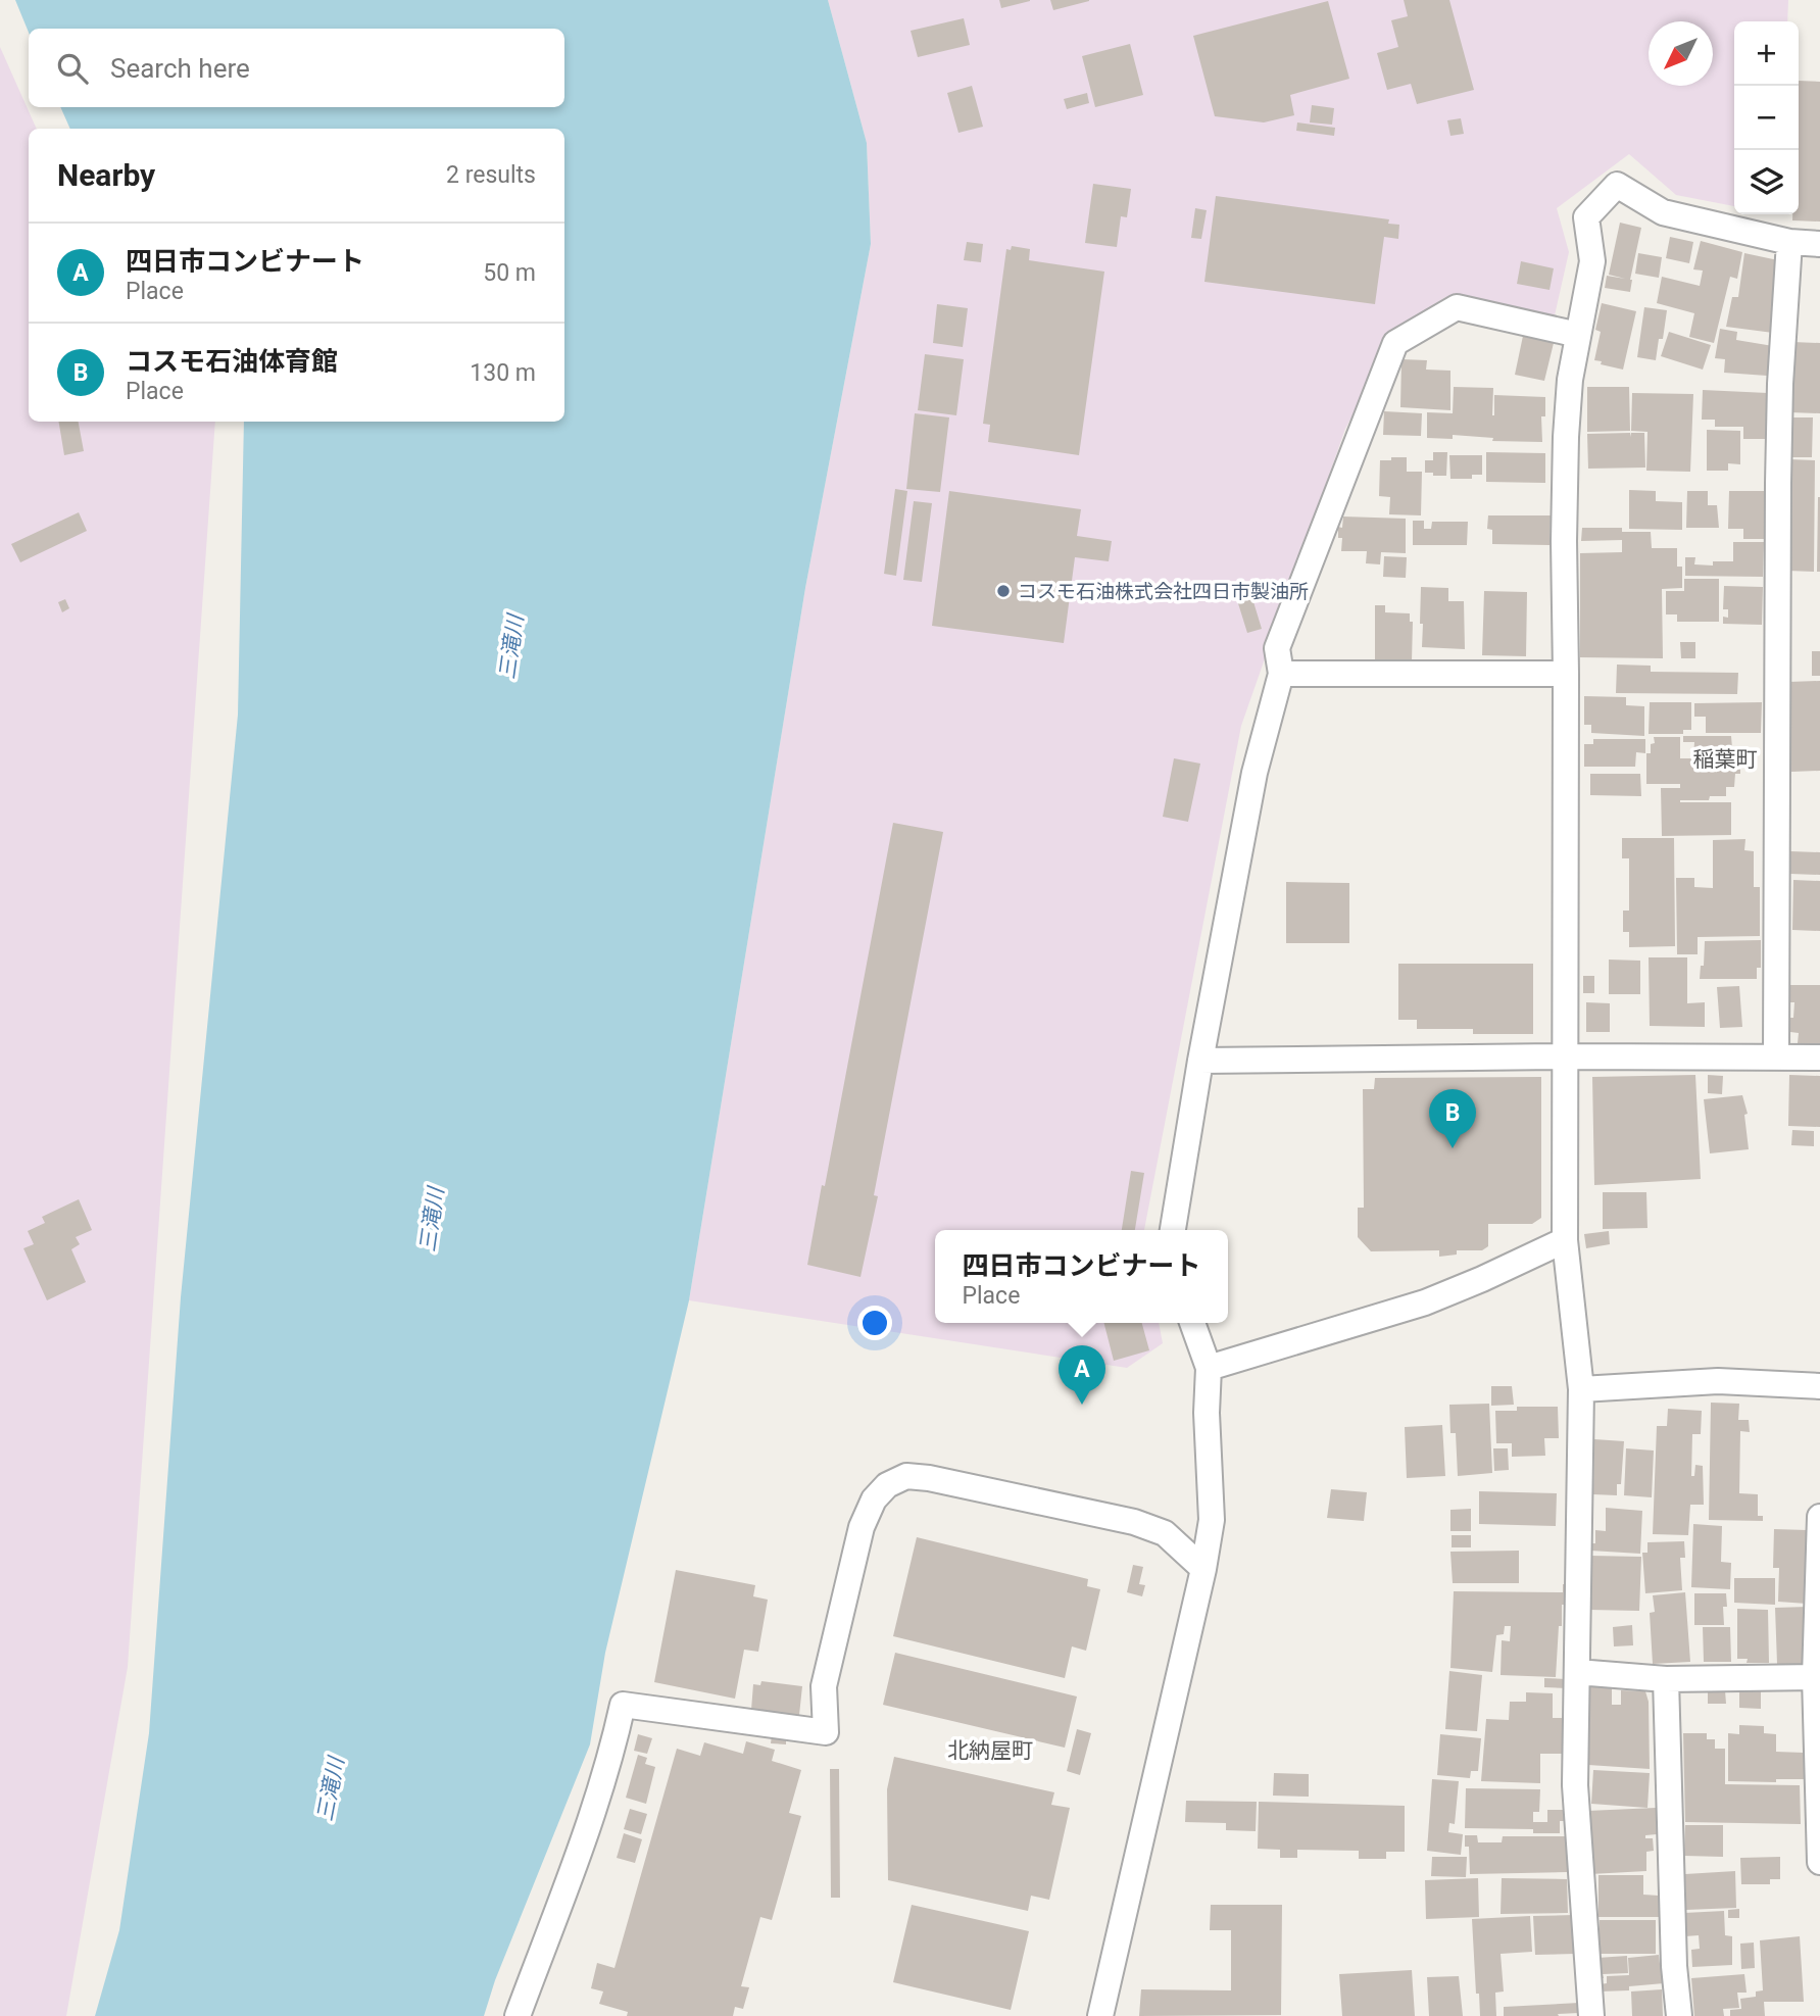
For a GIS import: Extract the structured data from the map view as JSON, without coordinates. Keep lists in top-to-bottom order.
{
  "districts": ["稲葉町", "北納屋町"],
  "water": ["三滝川"],
  "places": ["コスモ石油株式会社四日市製油所"],
  "north": "bottom left",
  "page": {
    "map_buttons": ["+", "−"],
    "search": "Search here",
    "heading": ["Nearby", "2 results"],
    "list": [
      {
        "mark": "A",
        "name": "四日市コンビナート",
        "note": "Place",
        "value": "50 m"
      },
      {
        "mark": "B",
        "name": "コスモ石油体育館",
        "note": "Place",
        "value": "130 m"
      }
    ],
    "pins": ["B", "A"],
    "popup": ["四日市コンビナート", "Place"]
  }
}
